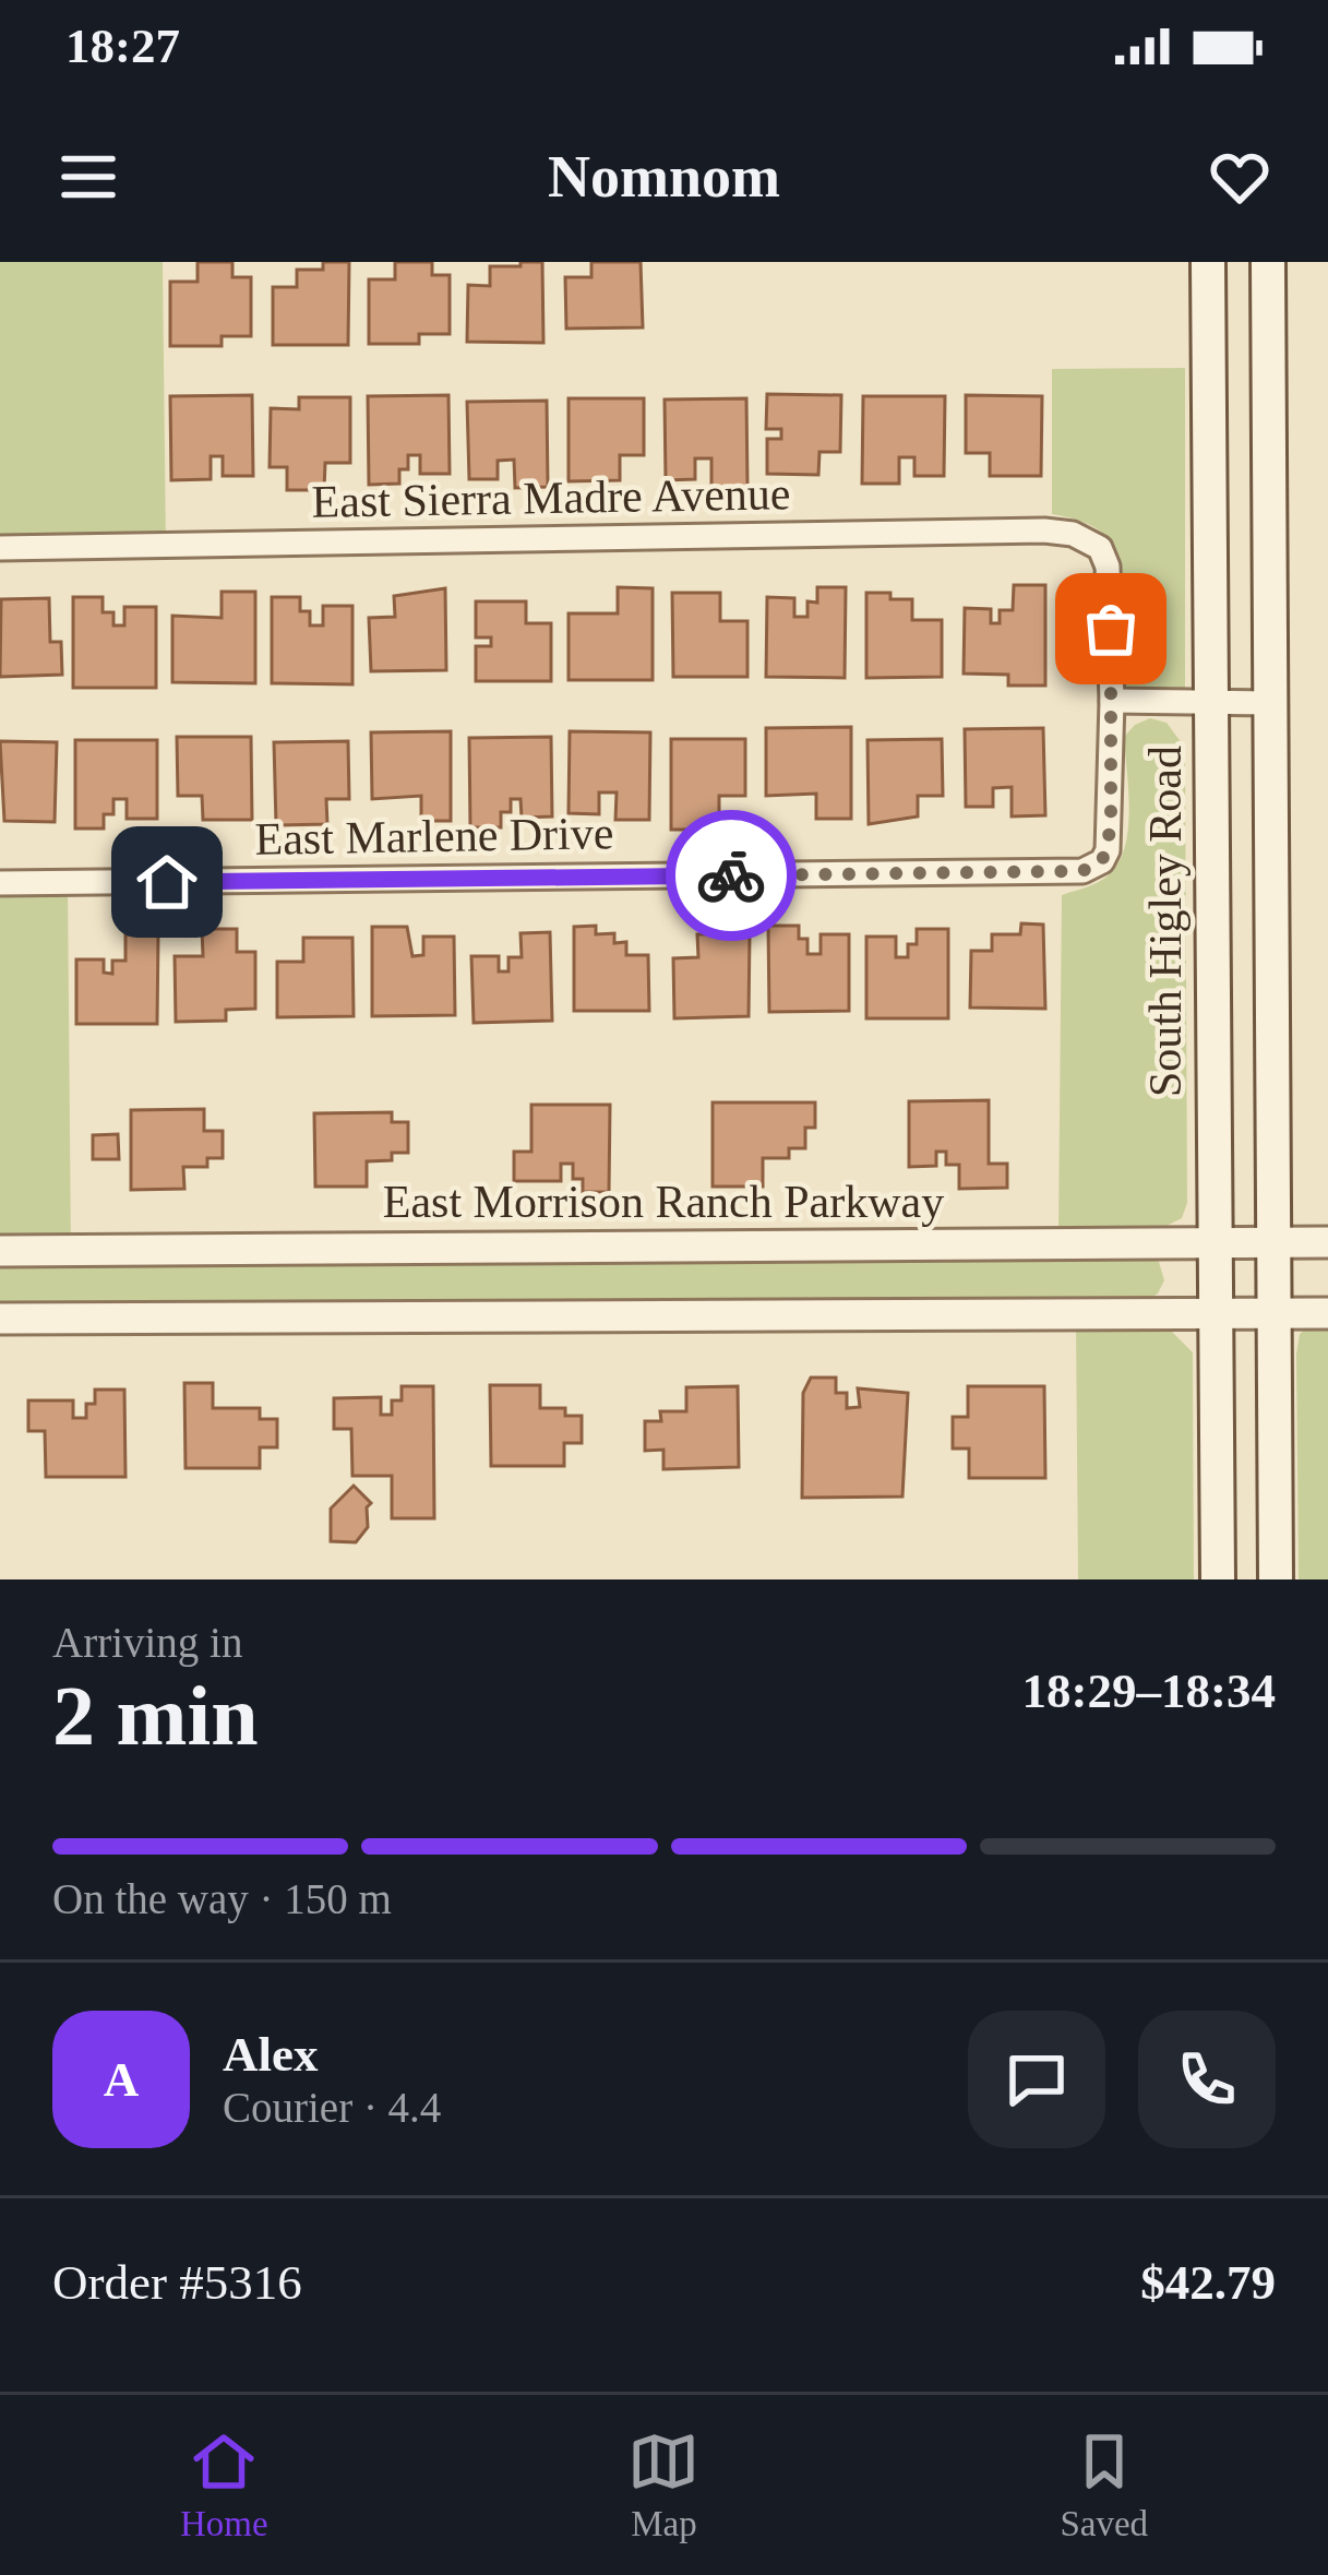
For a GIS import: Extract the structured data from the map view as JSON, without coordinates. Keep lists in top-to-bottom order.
{
  "streets": {
    "main road": ["South Higley Road"],
    "street": ["East Sierra Madre Avenue", "East Marlene Drive", "East Morrison Ranch Parkway"]
  },
  "crossings": [
    ["East Sierra Madre Avenue", "East Marlene Drive"],
    ["South Higley Road", "East Morrison Ranch Parkway"]
  ],
  "page": {
    "status": "18:27",
    "header": "Nomnom",
    "heading": ["2 min", "Arriving in", "18:29–18:34"],
    "panel": [
      "Alex",
      "Courier · 4.4",
      "Order #5316",
      "$42.79"
    ],
    "bar": "On the way · 150 m",
    "round": "A",
    "tabs": ["Home", "Map", "Saved"]
  }
}
